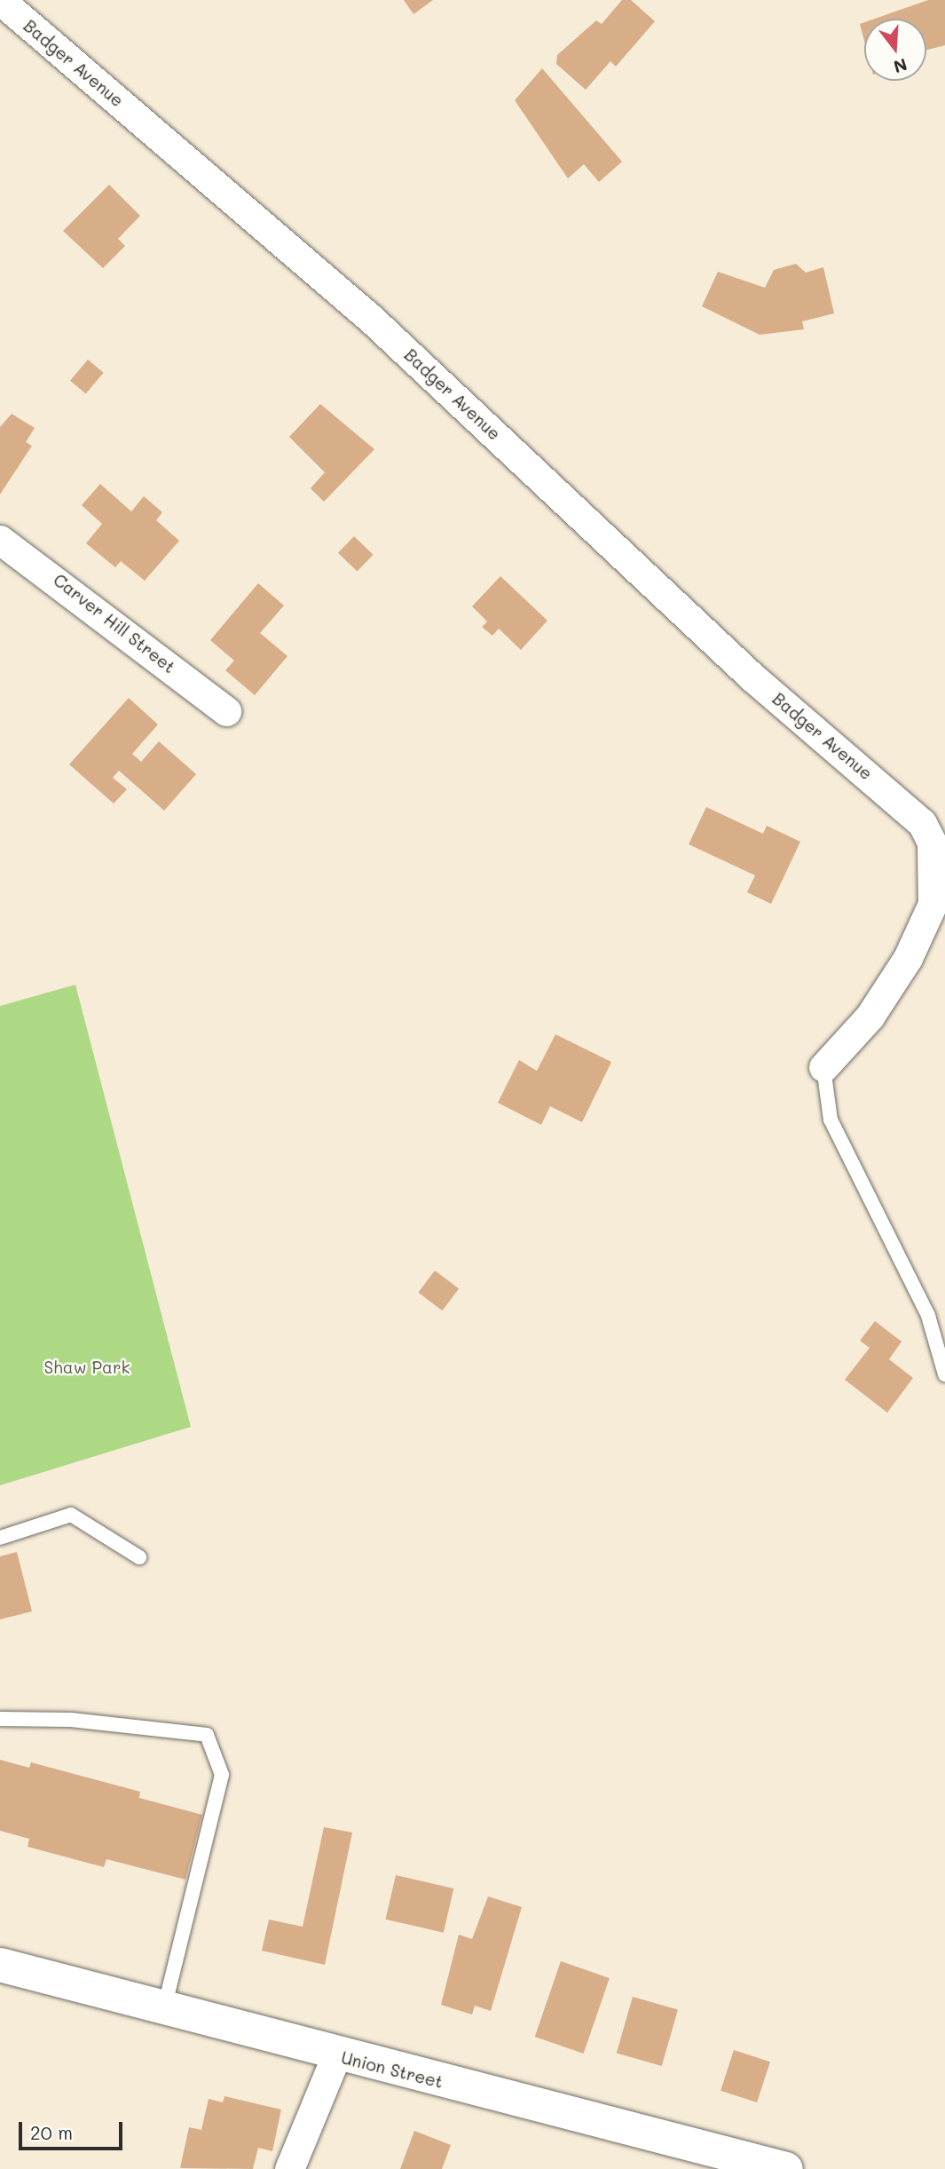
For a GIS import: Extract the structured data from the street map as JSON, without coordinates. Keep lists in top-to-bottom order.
{
  "streets": {
    "street": ["Badger Avenue", "Carver Hill Street", "Union Street"]
  },
  "parks": ["Shaw Park"],
  "scale_bar": "20 m",
  "north": "bottom"
}
